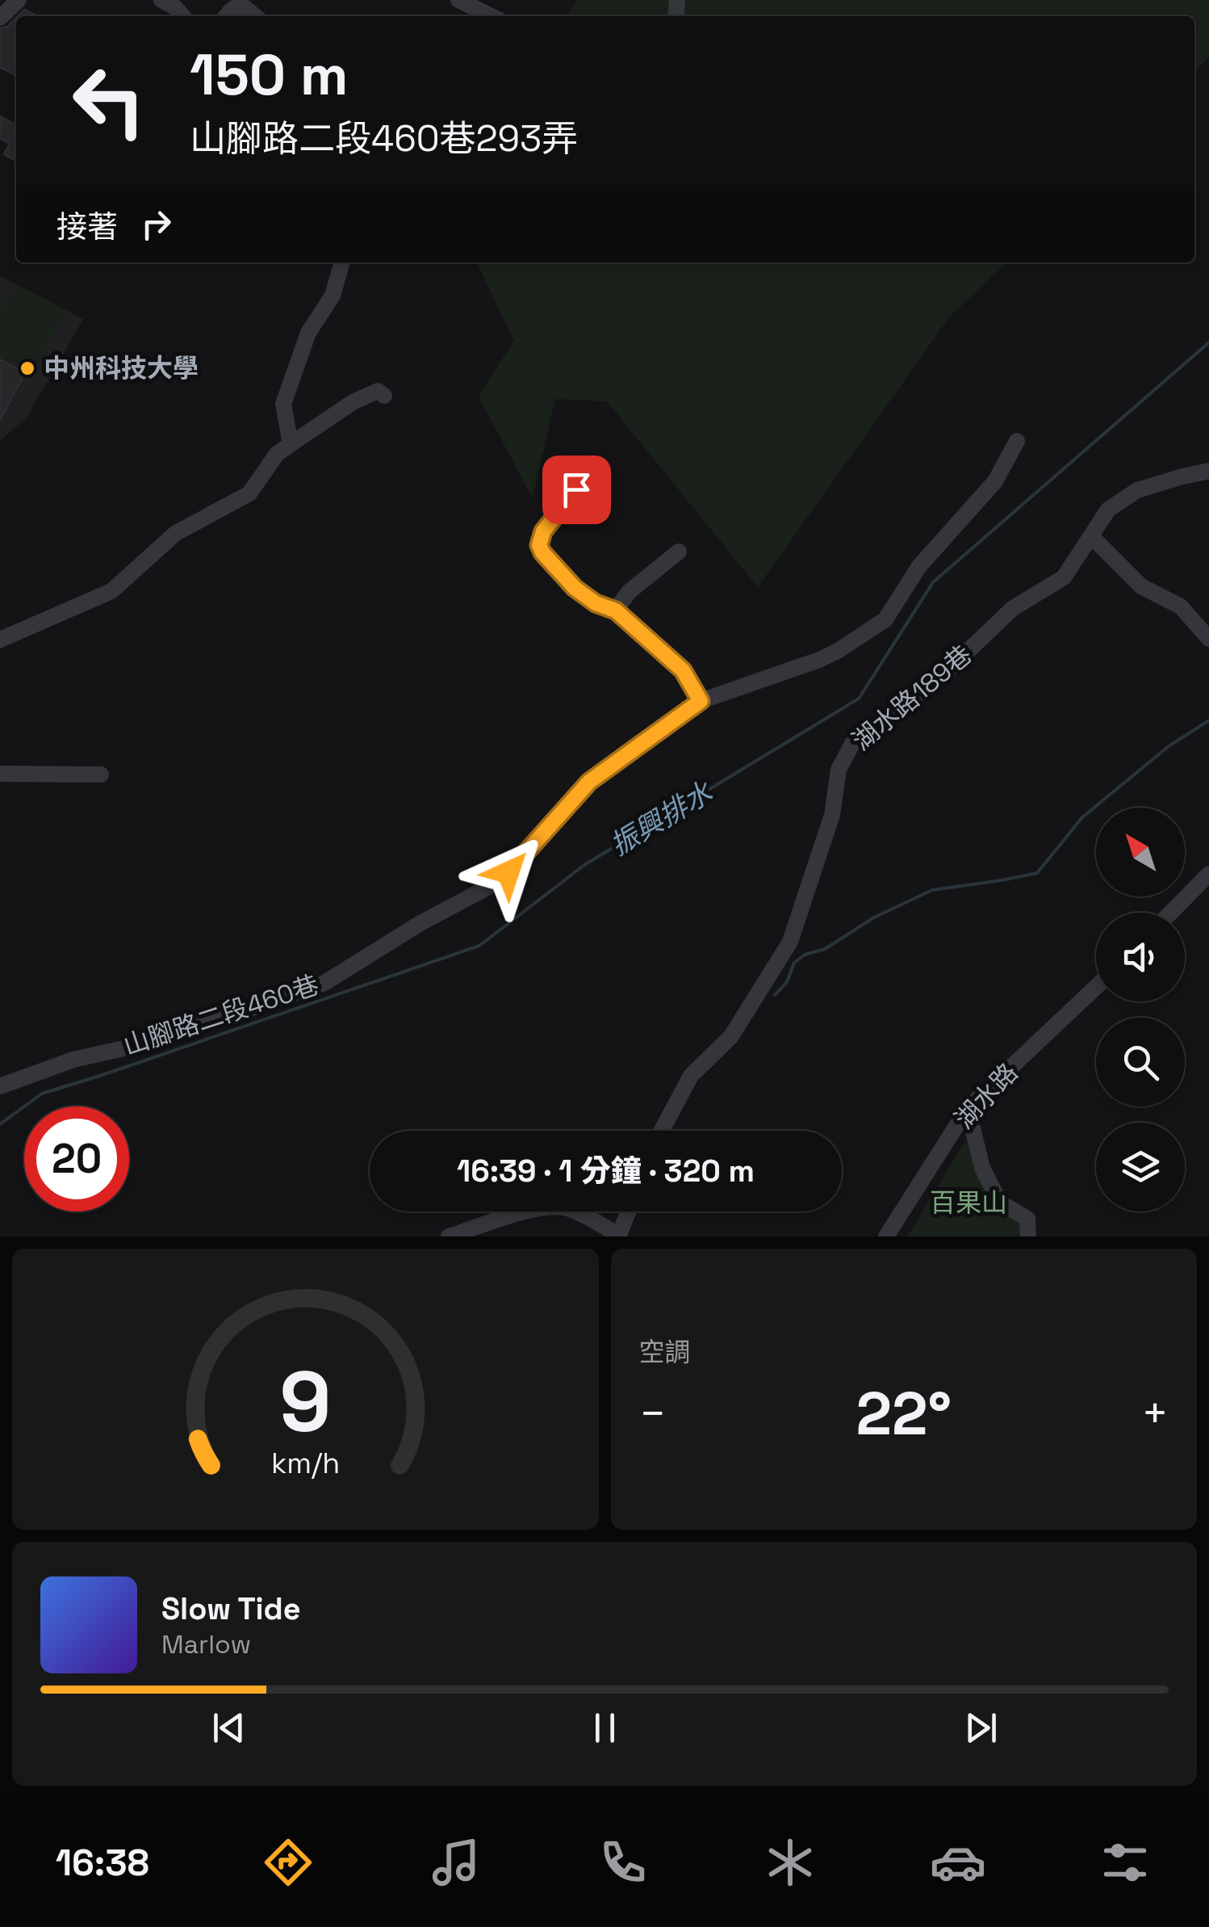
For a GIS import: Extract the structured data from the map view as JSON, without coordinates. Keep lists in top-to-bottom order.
{
  "streets": {
    "street": ["湖水路189巷", "山腳路二段460巷", "湖水路"]
  },
  "water": ["振興排水"],
  "parks": ["百果山"],
  "places": ["中州科技大學"],
  "north": "top left",
  "page": {
    "turn": ["150 m", "山腳路二段460巷293弄"],
    "then": "接著",
    "limit": "20",
    "trip": "16:39 · 1 分鐘 · 320 m",
    "tile": "空調",
    "heat": ["−", "22°", "+"],
    "song": ["Slow Tide", "Marlow"],
    "tabs": "16:38",
    "gauge": ["9", "km/h"]
  }
}
